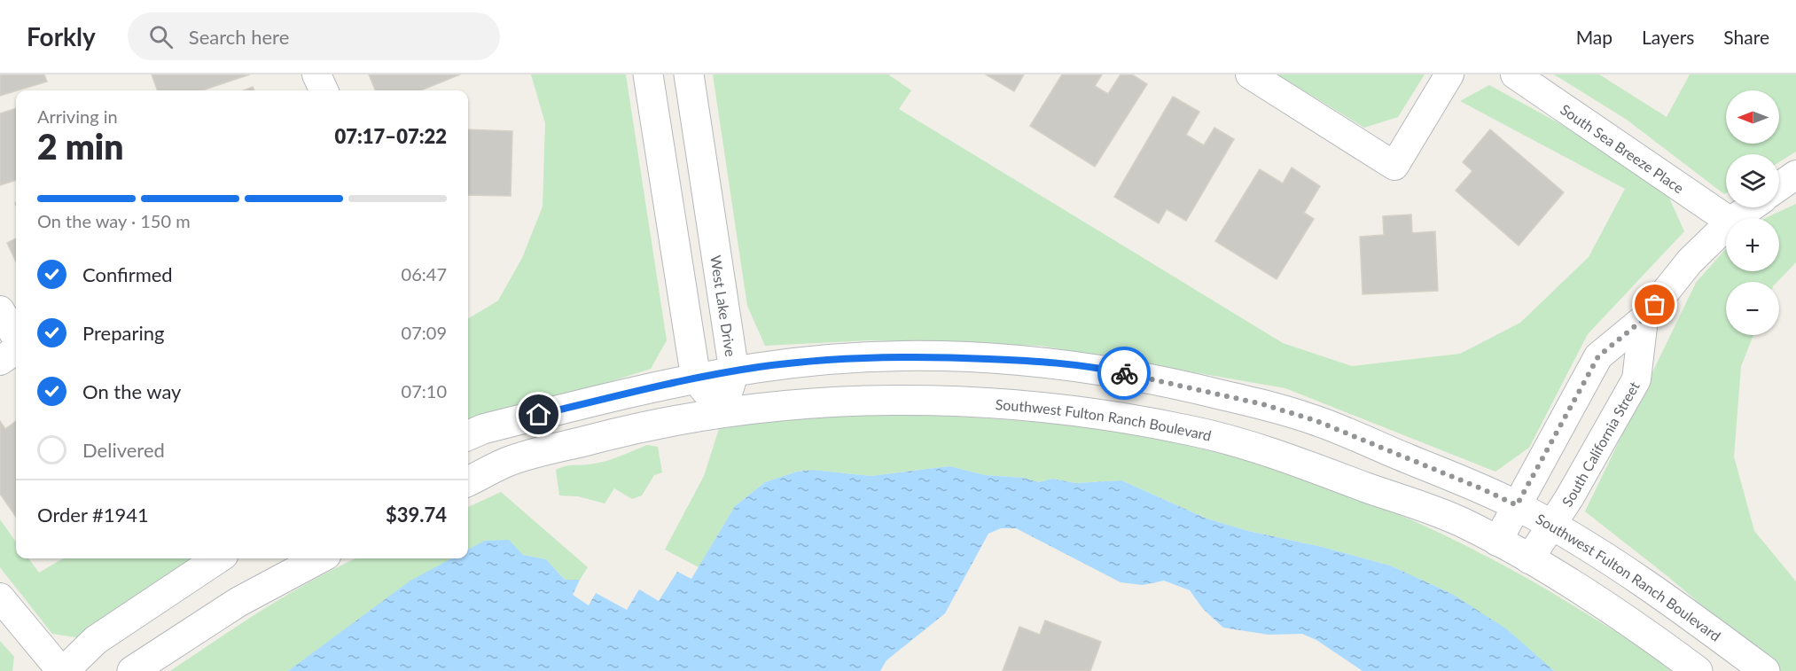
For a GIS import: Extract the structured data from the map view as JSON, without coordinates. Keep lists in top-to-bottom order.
{
  "streets": {
    "street": [
      "South Sea Breeze Place",
      "West Lake Drive",
      "Southwest Fulton Ranch Boulevard",
      "South California Street"
    ]
  },
  "crossings": [
    ["West Lake Drive", "Southwest Fulton Ranch Boulevard"],
    ["Southwest Fulton Ranch Boulevard", "South California Street"]
  ],
  "north": "left",
  "page": {
    "header": "Forkly",
    "search": "Search here",
    "nav": ["Map", "Layers", "Share"],
    "map_buttons": ["+", "−"],
    "heading": ["2 min", "Arriving in", "07:17–07:22"],
    "panel": ["Order #1941", "$39.74"],
    "bar": "On the way · 150 m",
    "list": [
      ["Confirmed", "06:47"],
      ["Preparing", "07:09"],
      ["On the way", "07:10"],
      "Delivered"
    ]
  }
}
